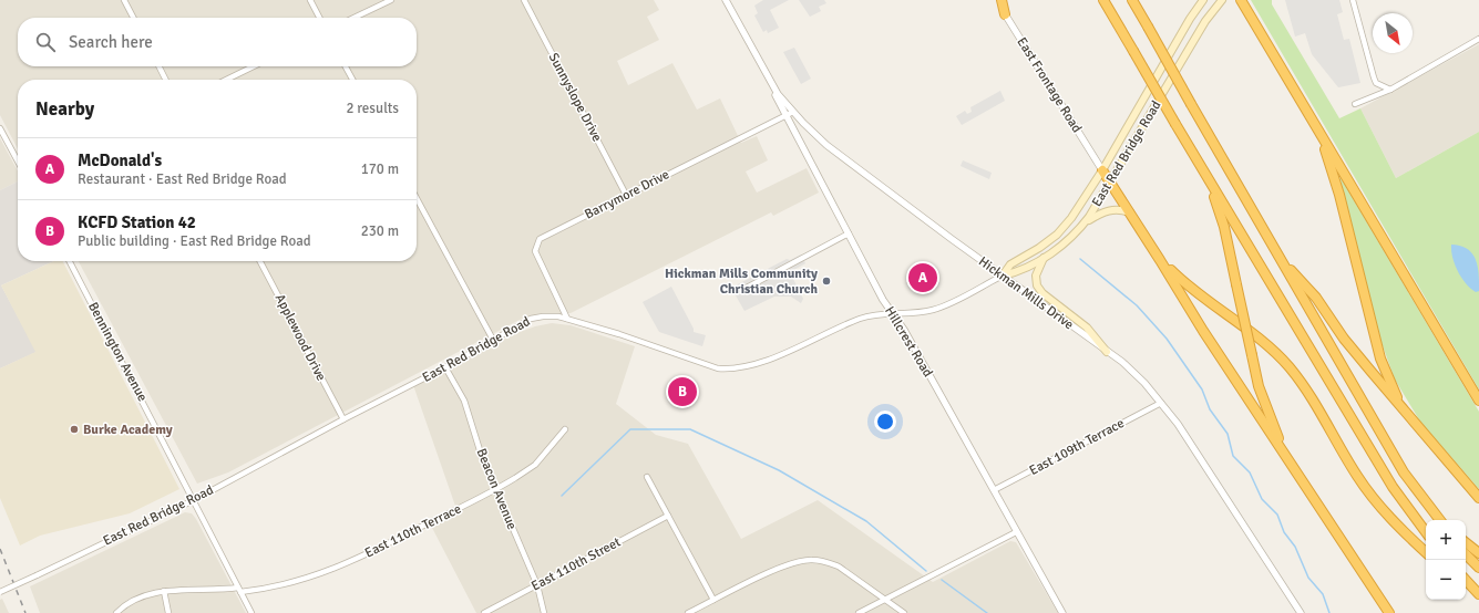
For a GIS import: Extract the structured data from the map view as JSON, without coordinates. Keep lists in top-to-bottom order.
{
  "streets": {
    "main road": ["East Red Bridge Road"],
    "street": [
      "East Frontage Road",
      "Sunnyslope Drive",
      "Barrymore Drive",
      "Hickman Mills Drive",
      "Applewood Drive",
      "Hillcrest Road",
      "Bennington Avenue",
      "East 109th Terrace",
      "Beacon Avenue",
      "East 110th Terrace",
      "East 110th Street"
    ]
  },
  "crossings": [
    ["East Frontage Road", "East Red Bridge Road"],
    ["Sunnyslope Drive", "Barrymore Drive"],
    ["East Red Bridge Road", "Barrymore Drive"],
    ["East Red Bridge Road", "Hickman Mills Drive"],
    ["East Red Bridge Road", "Applewood Drive"],
    ["East Red Bridge Road", "Hillcrest Road"],
    ["East Red Bridge Road", "Bennington Avenue"],
    ["East Red Bridge Road", "Beacon Avenue"],
    ["Barrymore Drive", "Hickman Mills Drive"],
    ["Barrymore Drive", "Hillcrest Road"],
    ["Hickman Mills Drive", "Hillcrest Road"],
    ["Hickman Mills Drive", "East 109th Terrace"],
    ["Hillcrest Road", "East 109th Terrace"],
    ["Bennington Avenue", "East 110th Terrace"],
    ["Beacon Avenue", "East 110th Terrace"],
    ["Beacon Avenue", "East 110th Street"]
  ],
  "places": ["Hickman Mills Community Christian Church", "Burke Academy"],
  "north": "bottom right",
  "page": {
    "search": "Search here",
    "heading": ["Nearby", "2 results"],
    "list": [
      {
        "mark": "A",
        "name": "McDonald's",
        "note": "Restaurant · East Red Bridge Road",
        "value": "170 m"
      },
      {
        "mark": "B",
        "name": "KCFD Station 42",
        "note": "Public building · East Red Bridge Road",
        "value": "230 m"
      }
    ],
    "pins": ["A", "B"],
    "map_buttons": ["+", "−"]
  }
}
